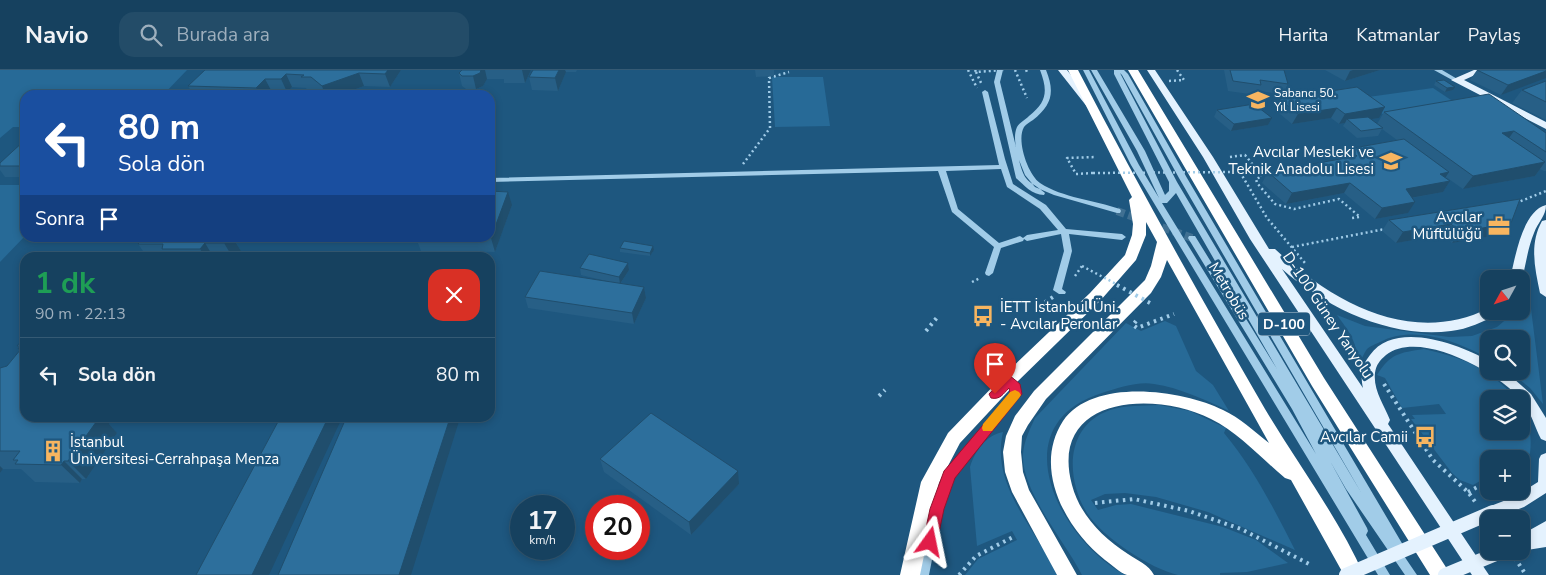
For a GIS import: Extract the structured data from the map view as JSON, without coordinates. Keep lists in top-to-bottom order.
{
  "streets": {
    "highway": ["D-100"],
    "main road": ["D-100 Güney Yanyolu"],
    "street": ["Metrobüs"]
  },
  "places": {
    "school or university": ["Sabancı 50. Yıl Lisesi", "Avcılar Mesleki ve Teknik Anadolu Lisesi"],
    "office": ["Avcılar Müftülüğü"],
    "bus stop": ["İETT İstanbul Üni. - Avcılar Peronlar", "Avcılar Camii"],
    "building": ["İstanbul Üniversitesi-Cerrahpaşa Menza"]
  },
  "north": "bottom left",
  "page": {
    "header": "Navio",
    "search": "Burada ara",
    "nav": ["Harita", "Katmanlar", "Paylaş"],
    "turn": ["80 m", "Sola dön"],
    "then": "Sonra",
    "heading": ["1 dk", "90 m · 22:13"],
    "map_buttons": ["+", "−"],
    "list": [
      {
        "name": "Sola dön",
        "value": "80 m"
      }
    ],
    "speed": "17 km/h",
    "limit": "20"
  }
}
